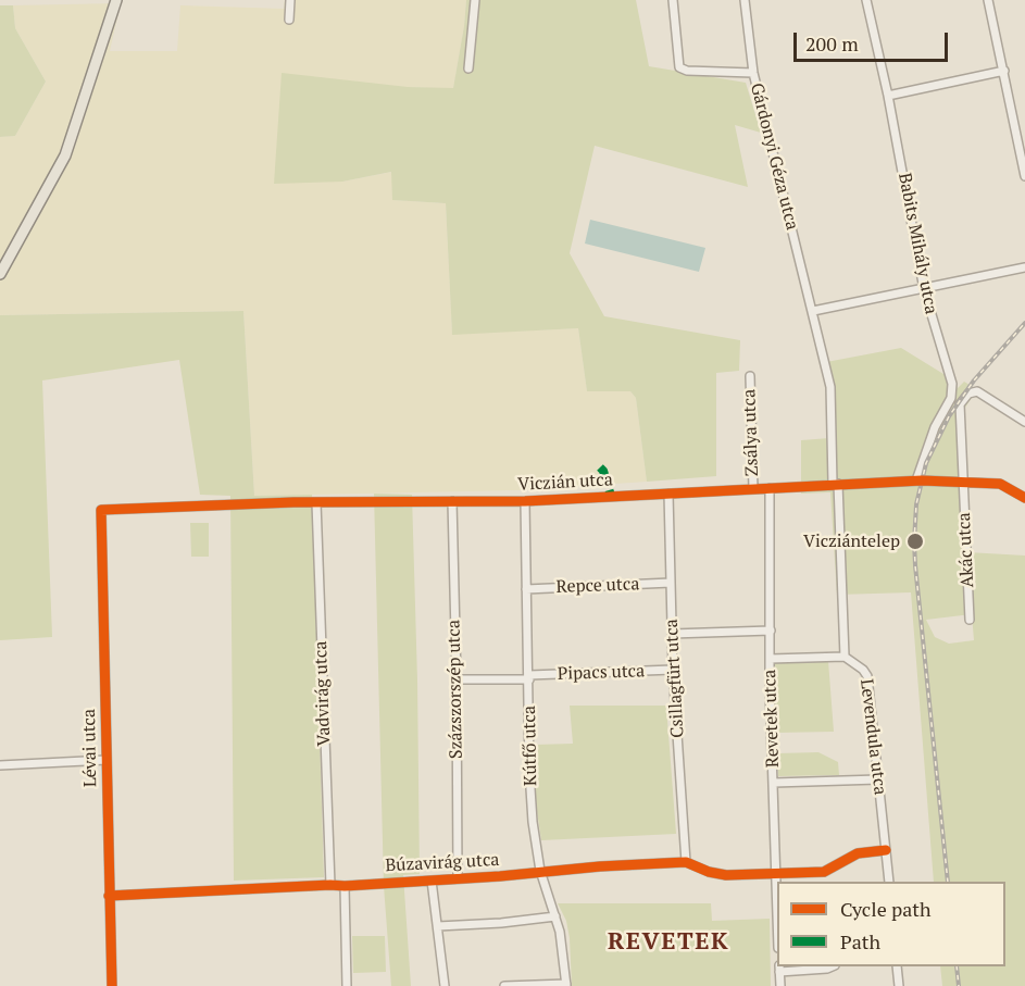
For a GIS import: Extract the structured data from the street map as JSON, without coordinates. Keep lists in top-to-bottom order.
{
  "streets": {
    "street": [
      "Gárdonyi Géza utca",
      "Babits Mihály utca",
      "Zsálya utca",
      "Viczián utca",
      "Akác utca",
      "Repce utca",
      "Pipacs utca",
      "Csillagfürt utca",
      "Százszorszép utca",
      "Vadvirág utca",
      "Revetek utca",
      "Levendula utca",
      "Kútfő utca",
      "Lévai utca",
      "Búzavirág utca"
    ]
  },
  "crossings": [
    ["Gárdonyi Géza utca", "Viczián utca"],
    ["Gárdonyi Géza utca", "Levendula utca"],
    ["Babits Mihály utca", "Viczián utca"],
    ["Zsálya utca", "Viczián utca"],
    ["Viczián utca", "Akác utca"],
    ["Viczián utca", "Csillagfürt utca"],
    ["Viczián utca", "Százszorszép utca"],
    ["Viczián utca", "Vadvirág utca"],
    ["Viczián utca", "Revetek utca"],
    ["Viczián utca", "Levendula utca"],
    ["Viczián utca", "Kútfő utca"],
    ["Viczián utca", "Lévai utca"],
    ["Repce utca", "Csillagfürt utca"],
    ["Repce utca", "Kútfő utca"],
    ["Pipacs utca", "Csillagfürt utca"],
    ["Pipacs utca", "Százszorszép utca"],
    ["Pipacs utca", "Kútfő utca"],
    ["Csillagfürt utca", "Búzavirág utca"],
    ["Százszorszép utca", "Búzavirág utca"],
    ["Vadvirág utca", "Búzavirág utca"],
    ["Revetek utca", "Búzavirág utca"],
    ["Levendula utca", "Búzavirág utca"],
    ["Kútfő utca", "Búzavirág utca"],
    ["Lévai utca", "Búzavirág utca"]
  ],
  "districts": ["REVETEK"],
  "places": ["Vicziántelep"],
  "legend": ["Cycle path", "Path"],
  "scale_bar": "200 m"
}
